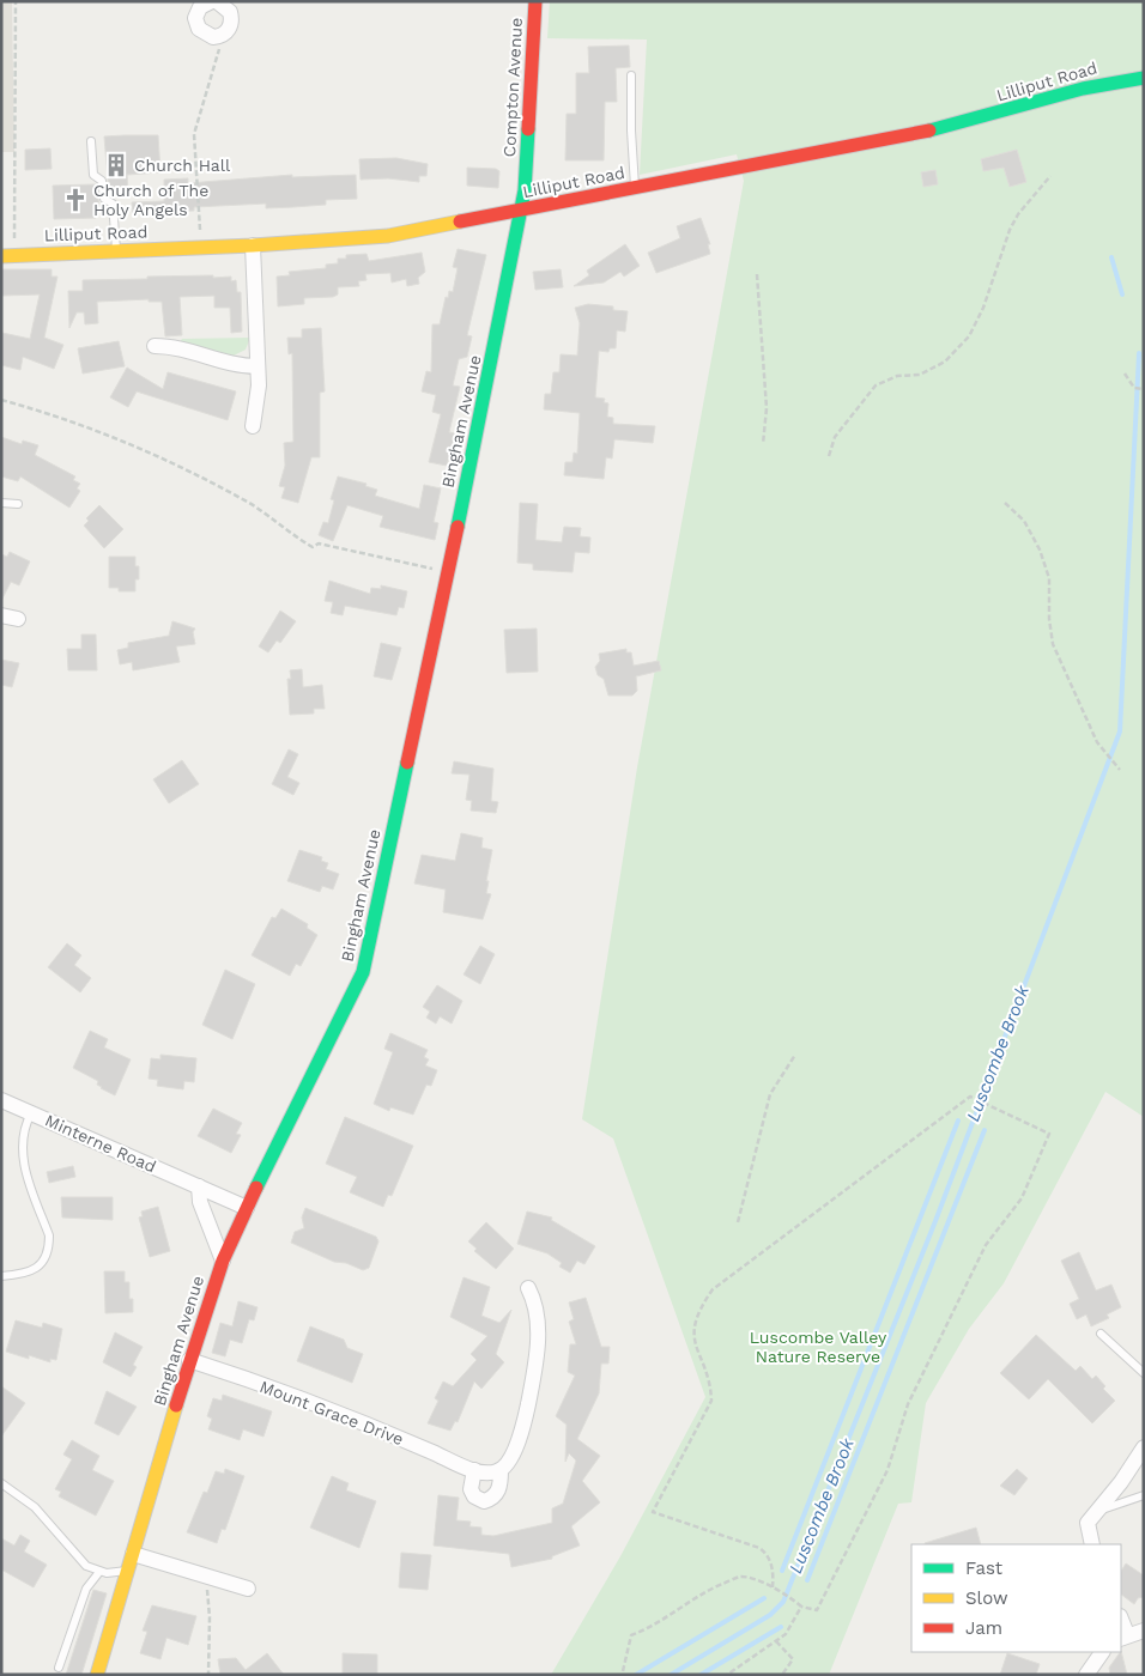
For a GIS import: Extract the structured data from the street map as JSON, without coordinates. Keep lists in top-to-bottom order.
{
  "streets": {
    "street": [
      "Lilliput Road",
      "Compton Avenue",
      "Bingham Avenue",
      "Minterne Road",
      "Mount Grace Drive"
    ]
  },
  "crossings": [
    ["Lilliput Road", "Compton Avenue"],
    ["Lilliput Road", "Bingham Avenue"],
    ["Compton Avenue", "Bingham Avenue"],
    ["Bingham Avenue", "Minterne Road"],
    ["Bingham Avenue", "Mount Grace Drive"]
  ],
  "water": ["Luscombe Brook"],
  "parks": ["Luscombe Valley Nature Reserve"],
  "places": {
    "building": ["Church Hall"],
    "church": ["Church of The Holy Angels"]
  },
  "legend": ["Fast", "Slow", "Jam"]
}
